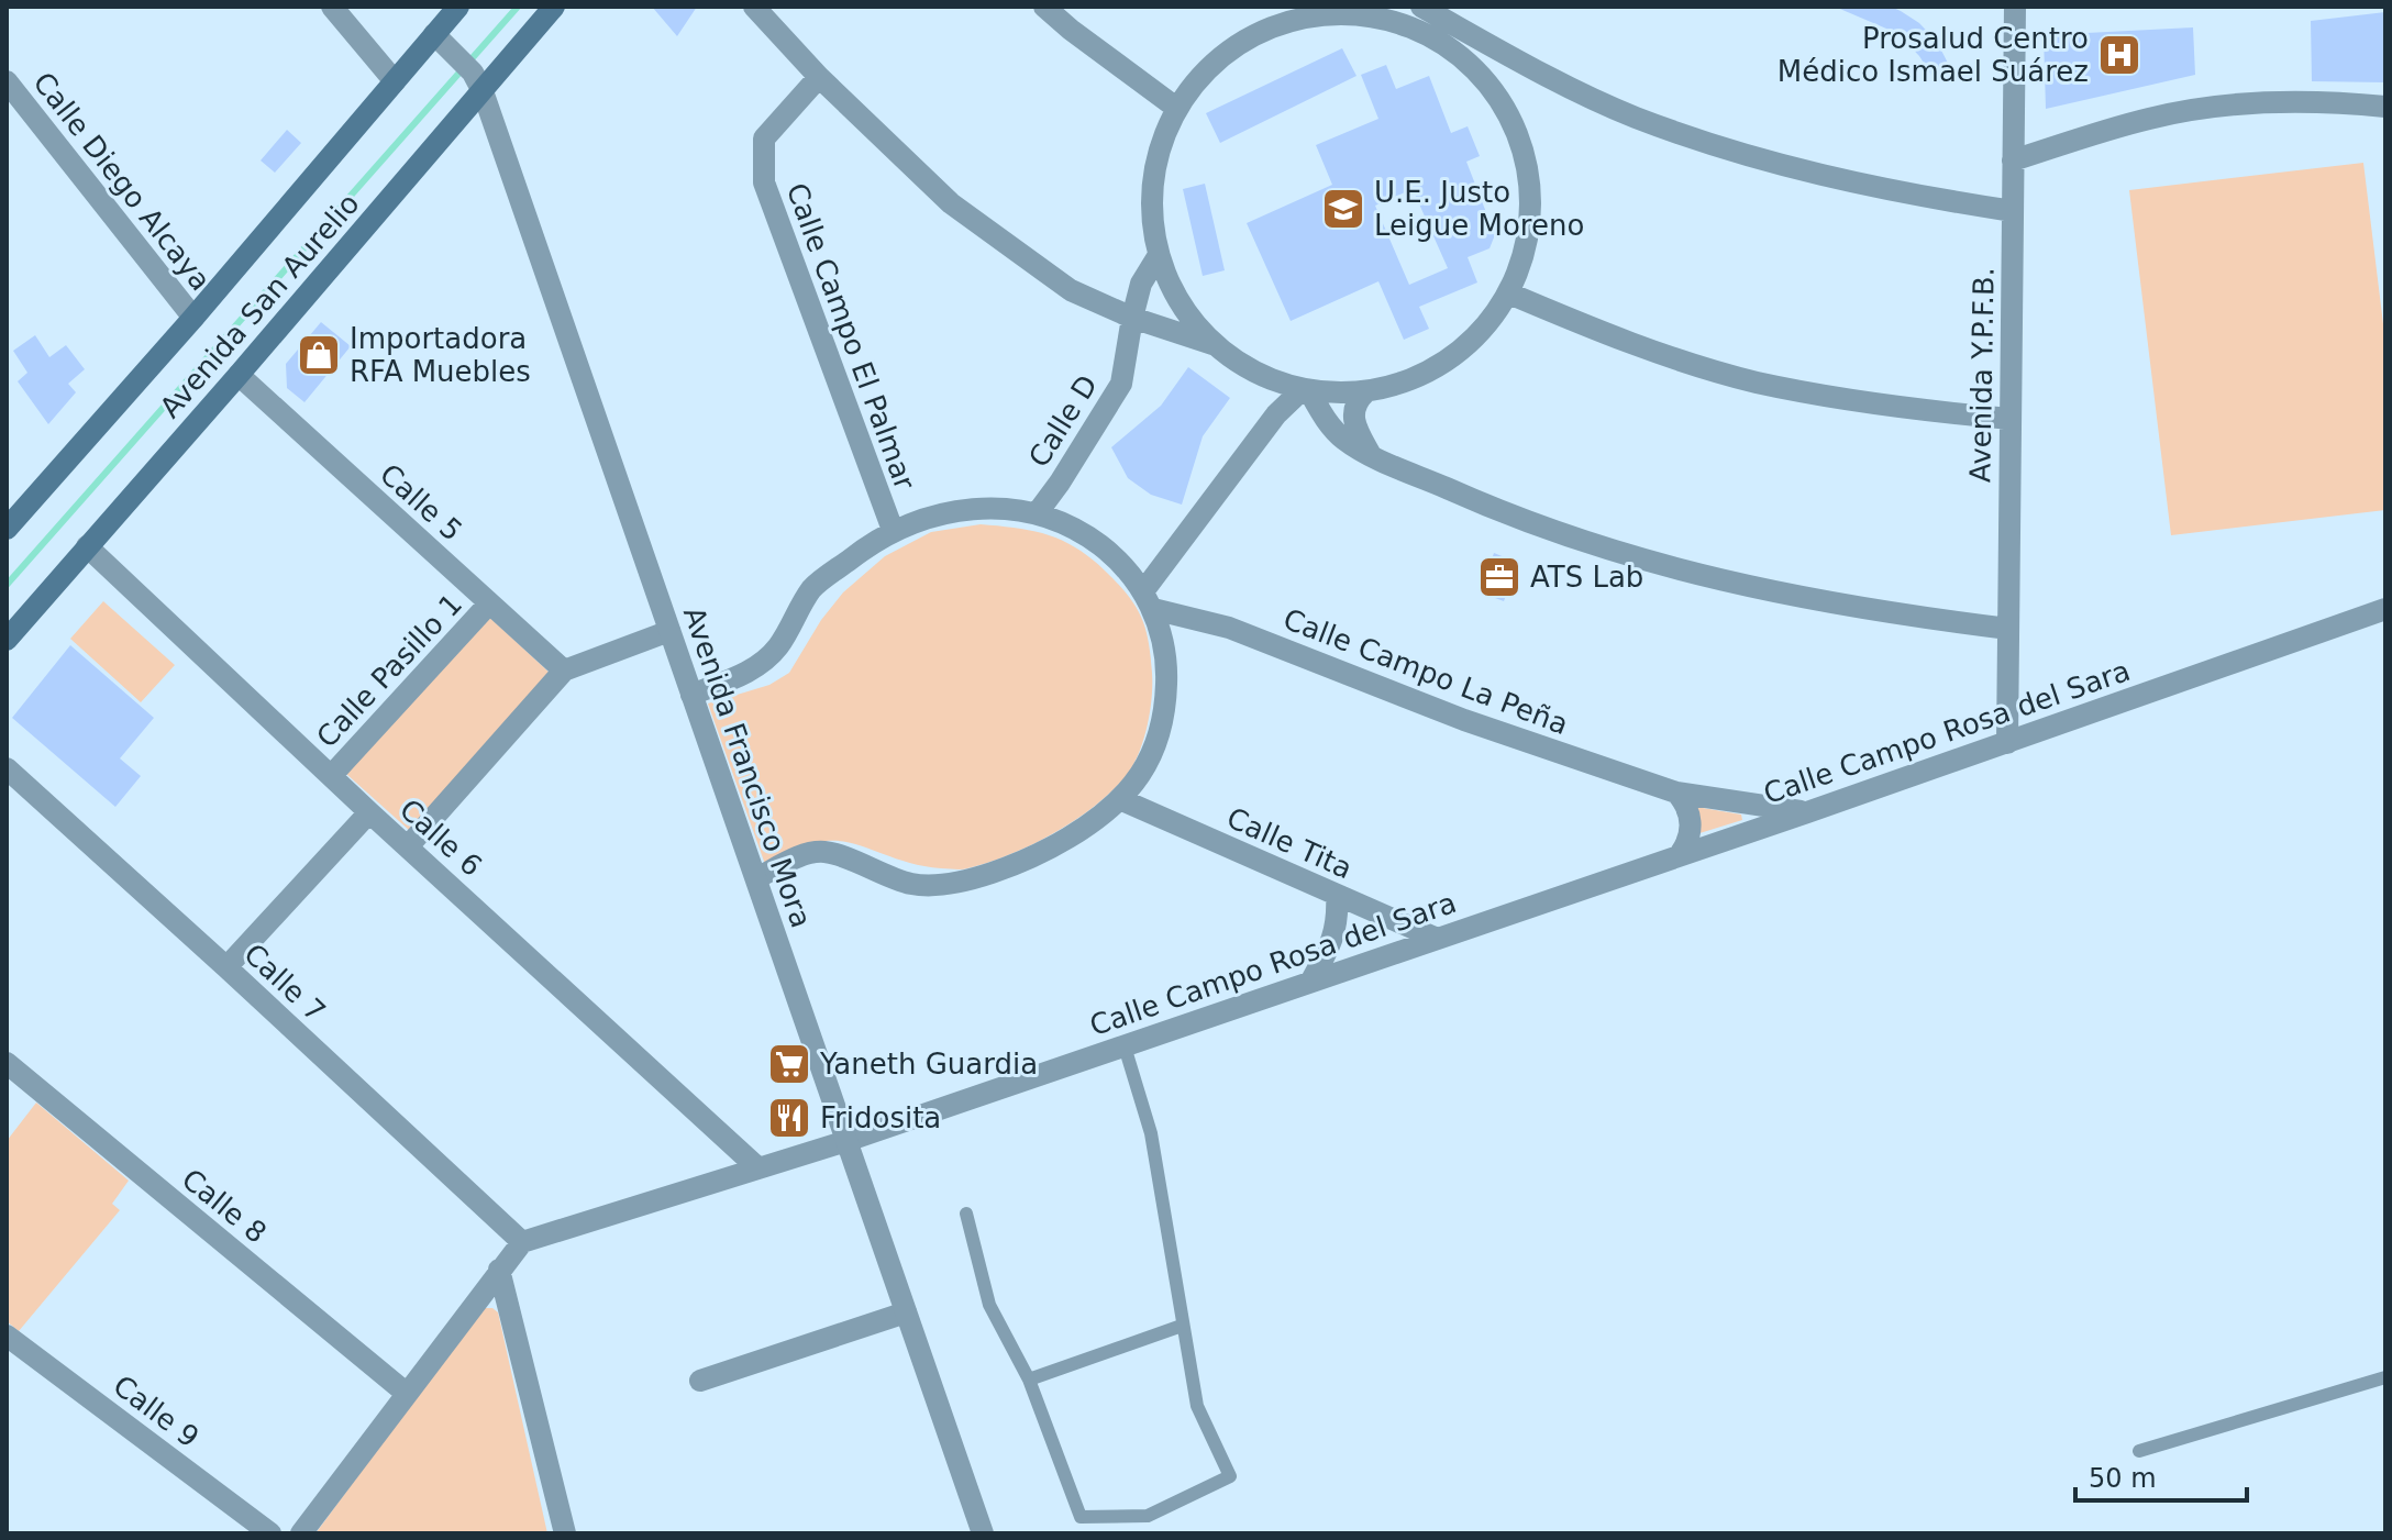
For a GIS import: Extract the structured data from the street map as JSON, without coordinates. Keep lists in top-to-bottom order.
{
  "streets": {
    "main road": ["Avenida San Aurelio"],
    "street": [
      "Calle Diego Alcaya",
      "Calle Campo El Palmar",
      "Avenida Y.P.F.B.",
      "Calle D",
      "Calle 5",
      "Calle Pasillo 1",
      "Calle Campo La Peña",
      "Calle Campo Rosa del Sara",
      "Avenida Francisco Mora",
      "Calle 6",
      "Calle Tita",
      "Calle 7",
      "Calle 8",
      "Calle 9"
    ]
  },
  "crossings": [
    ["Calle Diego Alcaya", "Avenida San Aurelio"],
    ["Avenida San Aurelio", "Calle 5"],
    ["Avenida San Aurelio", "Avenida Francisco Mora"],
    ["Avenida San Aurelio", "Calle 6"],
    ["Avenida Y.P.F.B.", "Calle Campo Rosa del Sara"],
    ["Calle 5", "Calle Pasillo 1"],
    ["Calle Pasillo 1", "Calle 6"],
    ["Calle Campo La Peña", "Calle Campo Rosa del Sara"],
    ["Calle Campo Rosa del Sara", "Avenida Francisco Mora"],
    ["Calle Campo Rosa del Sara", "Calle 6"],
    ["Calle Campo Rosa del Sara", "Calle Tita"],
    ["Calle Campo Rosa del Sara", "Calle 7"]
  ],
  "places": {
    "hospital": ["Prosalud Centro Médico Ismael Suárez"],
    "school or university": ["U.E. Justo Leigue Moreno"],
    "shop": ["Importadora RFA Muebles"],
    "office": ["ATS Lab"],
    "supermarket": ["Yaneth Guardia"],
    "restaurant": ["Fridosita"]
  },
  "scale_bar": "50 m"
}
